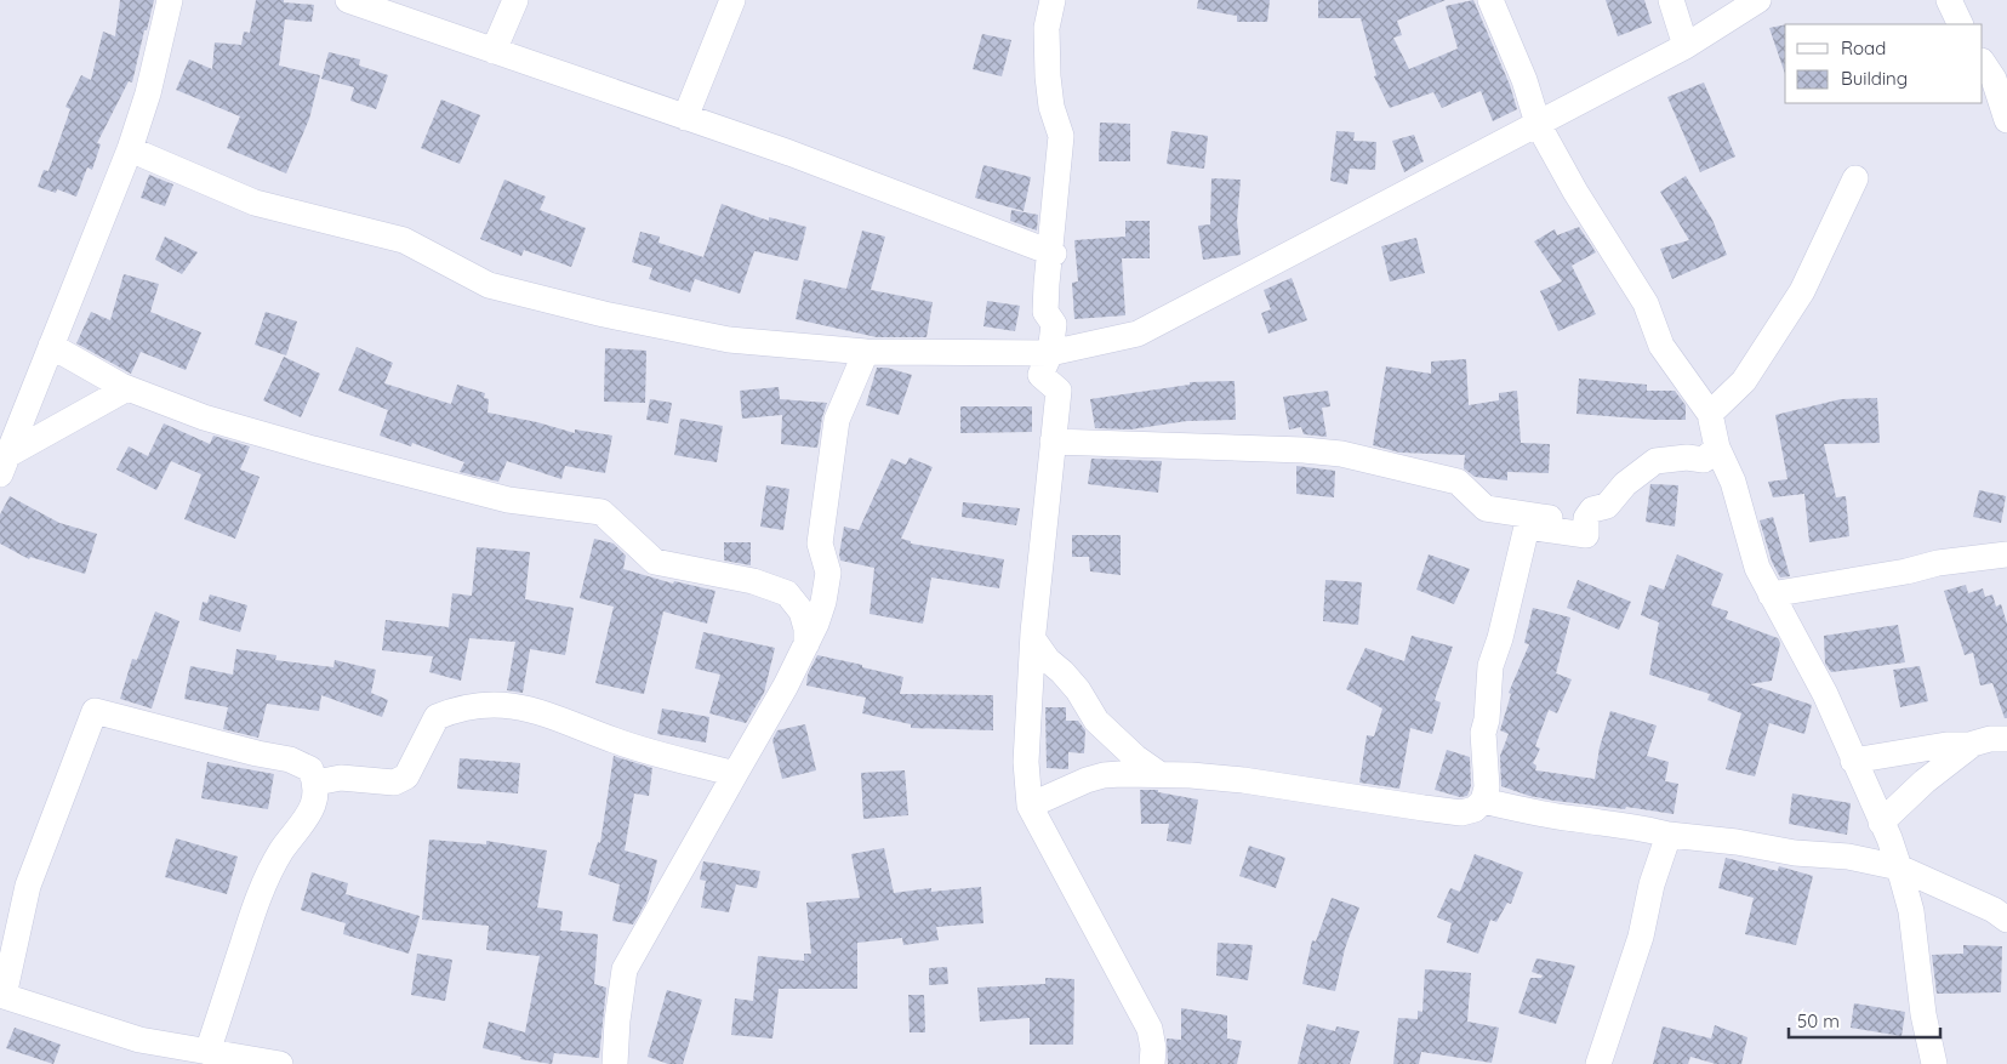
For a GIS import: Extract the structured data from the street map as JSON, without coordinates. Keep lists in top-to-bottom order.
{
  "legend": ["Road", "Building"],
  "scale_bar": "50 m"
}
